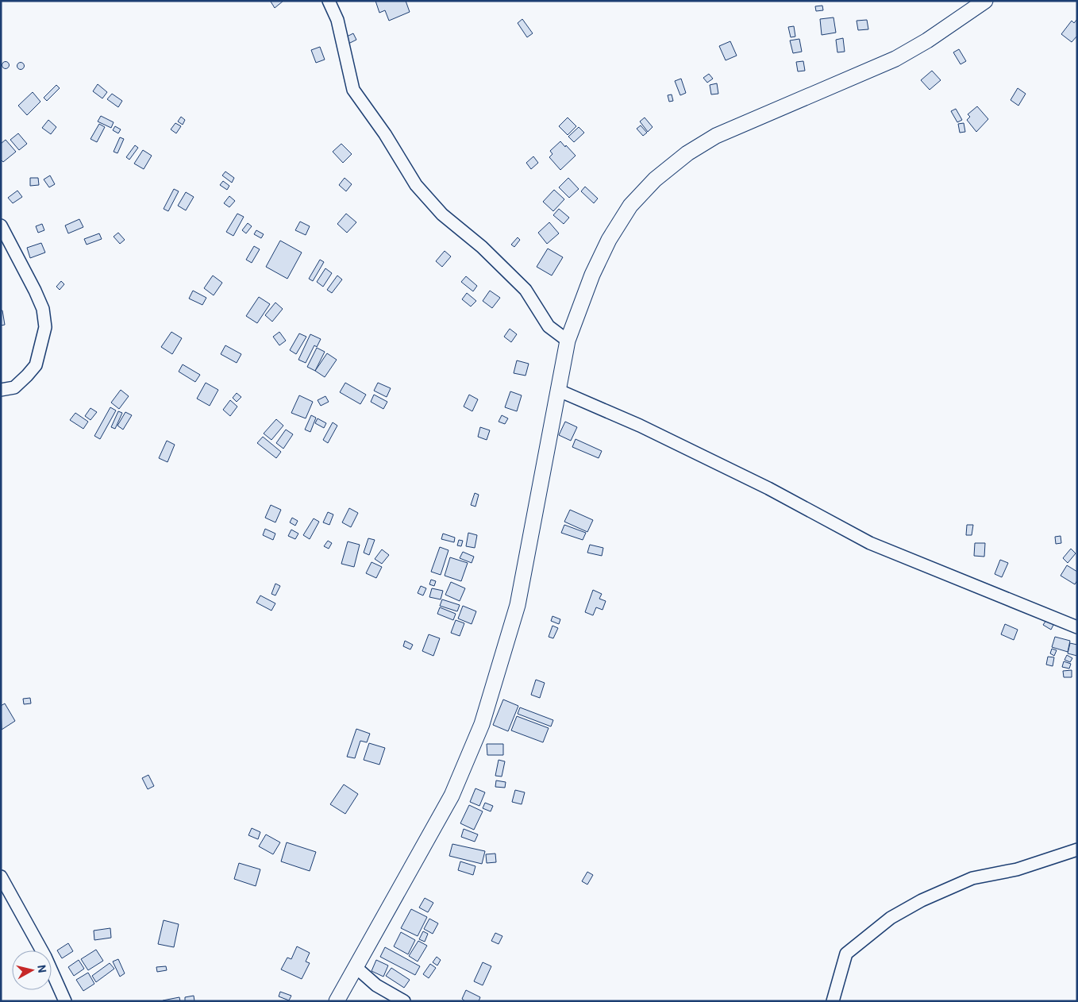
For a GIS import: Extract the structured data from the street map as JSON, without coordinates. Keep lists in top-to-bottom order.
{
  "north": "right"
}
